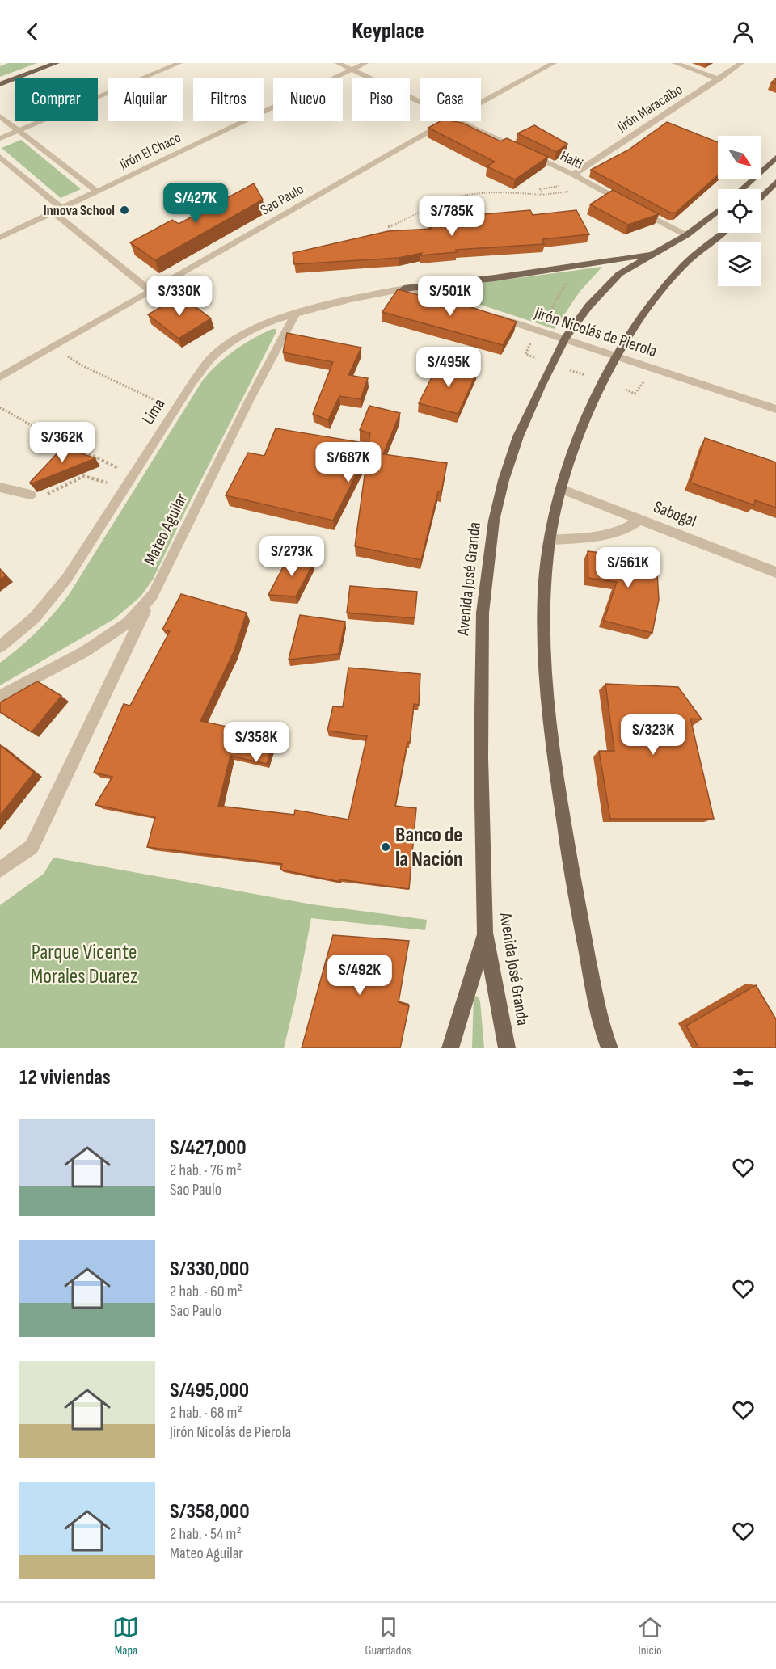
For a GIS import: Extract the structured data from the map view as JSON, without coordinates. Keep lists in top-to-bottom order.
{
  "streets": {
    "main road": ["Avenida José Granda"],
    "street": [
      "Jirón Maracaibo",
      "Jirón El Chaco",
      "Haiti",
      "Sao Paulo",
      "Jirón Nicolás de Pierola",
      "Lima",
      "Sabogal",
      "Mateo Aguilar"
    ]
  },
  "crossings": [
    ["Jirón Maracaibo", "Haiti"],
    ["Jirón El Chaco", "Haiti"],
    ["Jirón Nicolás de Pierola", "Avenida José Granda"],
    ["Lima", "Mateo Aguilar"]
  ],
  "parks": ["Parque Vicente Morales Duarez"],
  "places": ["Innova School", "Banco de la Nación"],
  "north": "bottom right",
  "page": {
    "header": "Keyplace",
    "chip": [
      "Comprar",
      "Alquilar",
      "Filtros",
      "Nuevo",
      "Piso",
      "Casa"
    ],
    "price": [
      "S/427K",
      "S/785K",
      "S/330K",
      "S/501K",
      "S/495K",
      "S/362K",
      "S/687K",
      "S/273K",
      "S/561K",
      "S/323K",
      "S/358K",
      "S/492K"
    ],
    "heading": "12 viviendas",
    "list": [
      {
        "name": "S/427,000",
        "note": "2 hab. · 76 m² · Sao Paulo"
      },
      {
        "name": "S/330,000",
        "note": "2 hab. · 60 m² · Sao Paulo"
      },
      {
        "name": "S/495,000",
        "note": "2 hab. · 68 m² · Jirón Nicolás de Pierola"
      },
      {
        "name": "S/358,000",
        "note": "2 hab. · 54 m² · Mateo Aguilar"
      }
    ],
    "tabs": ["Mapa", "Guardados", "Inicio"]
  }
}
